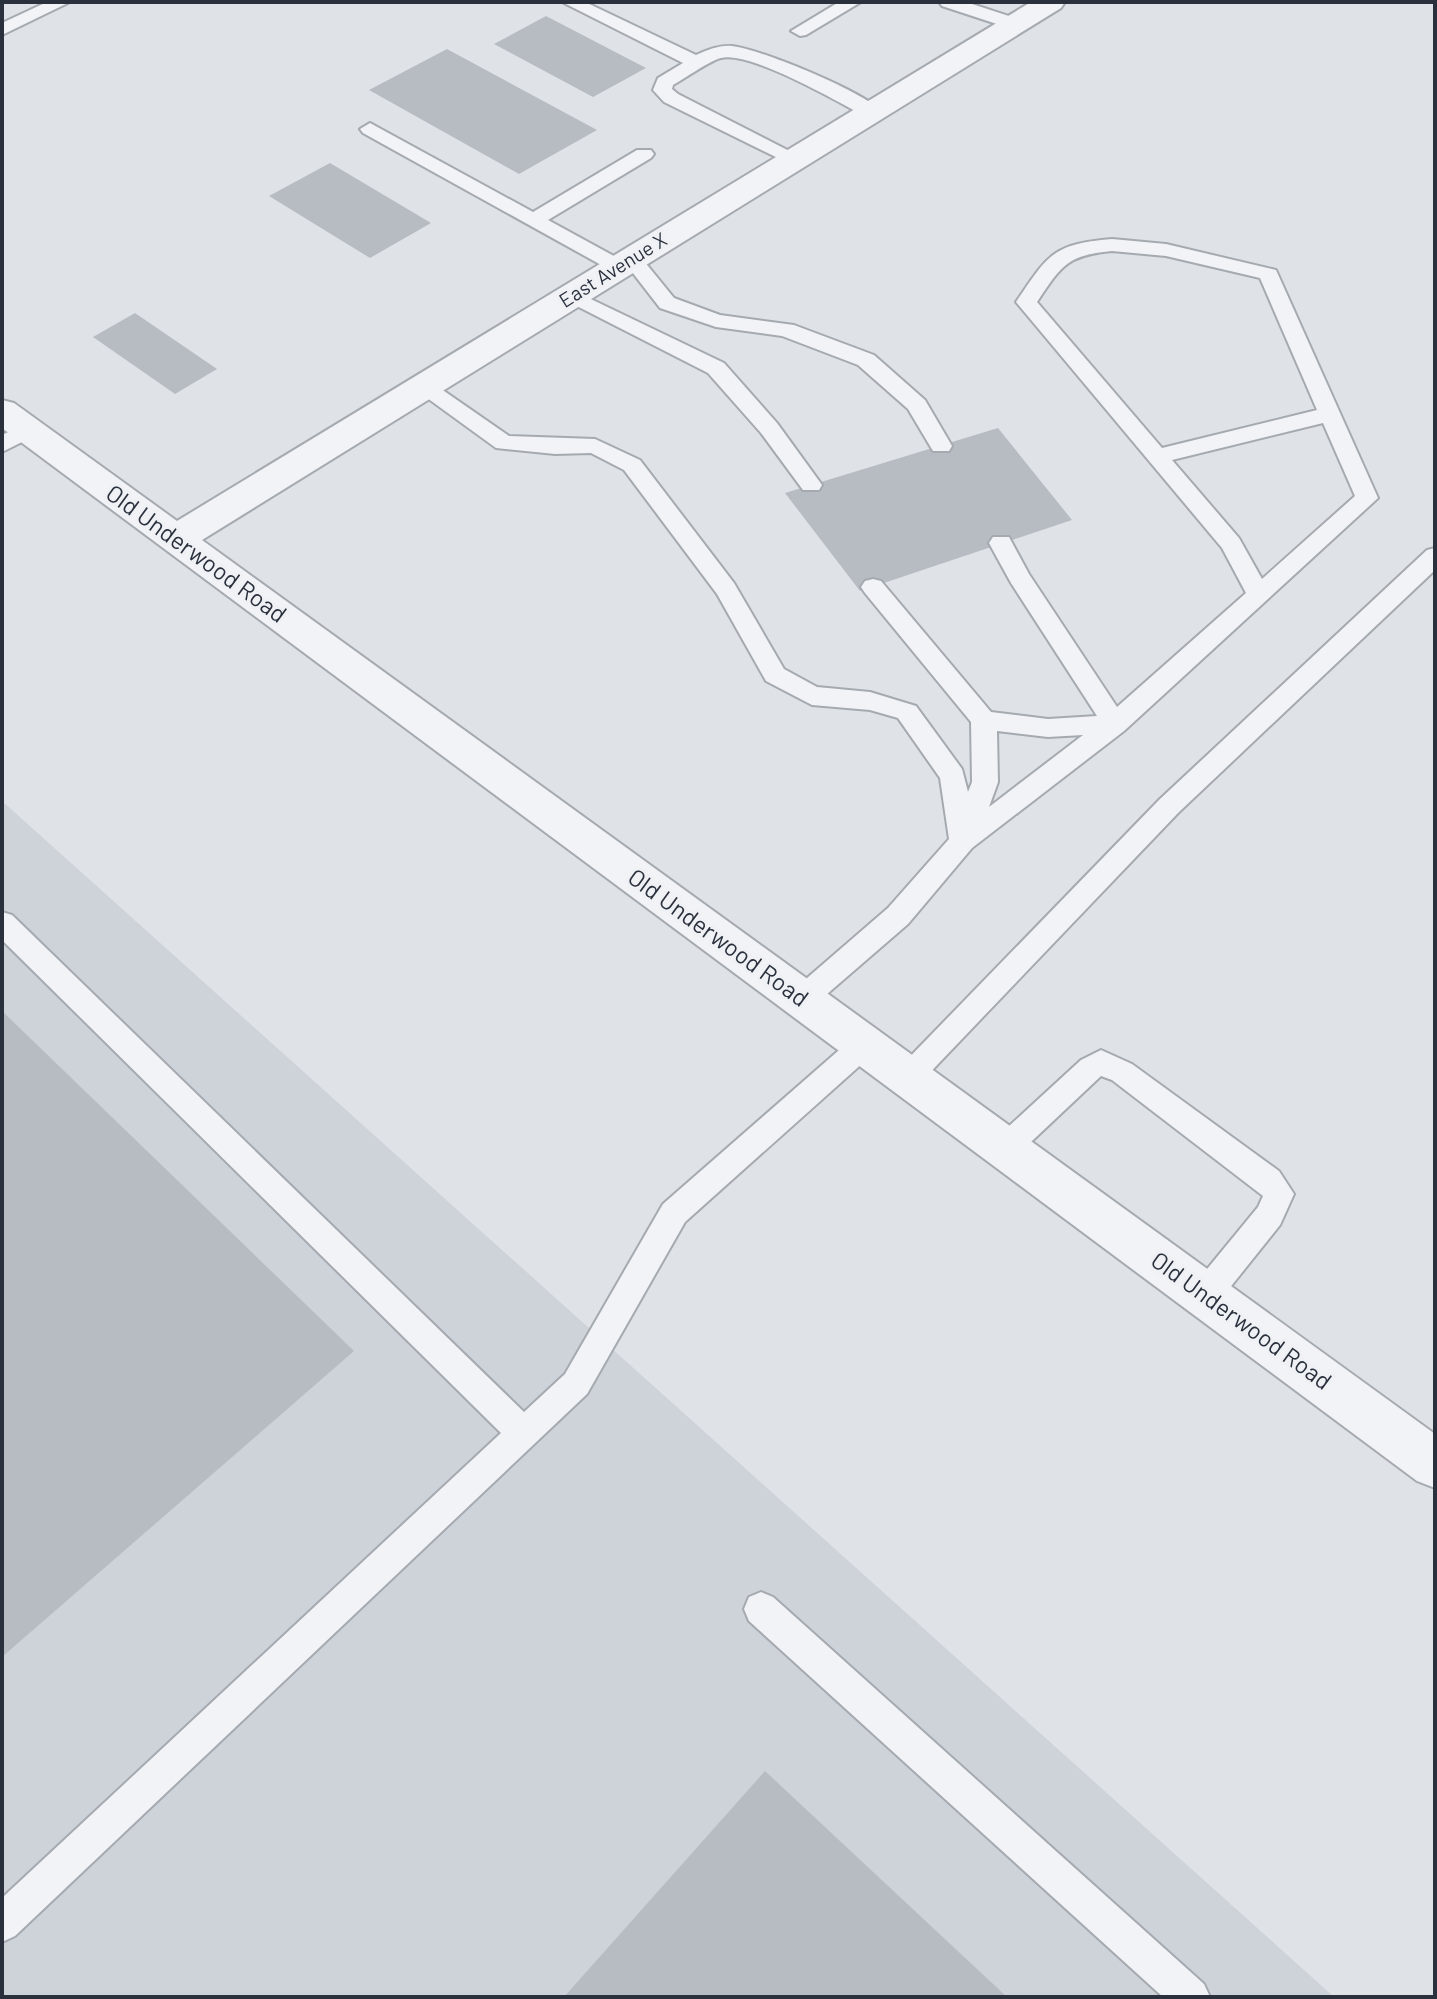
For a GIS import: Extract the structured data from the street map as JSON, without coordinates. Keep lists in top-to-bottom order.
{
  "streets": {
    "street": ["East Avenue X", "Old Underwood Road"]
  },
  "crossings": [
    ["East Avenue X", "Old Underwood Road"]
  ]
}
